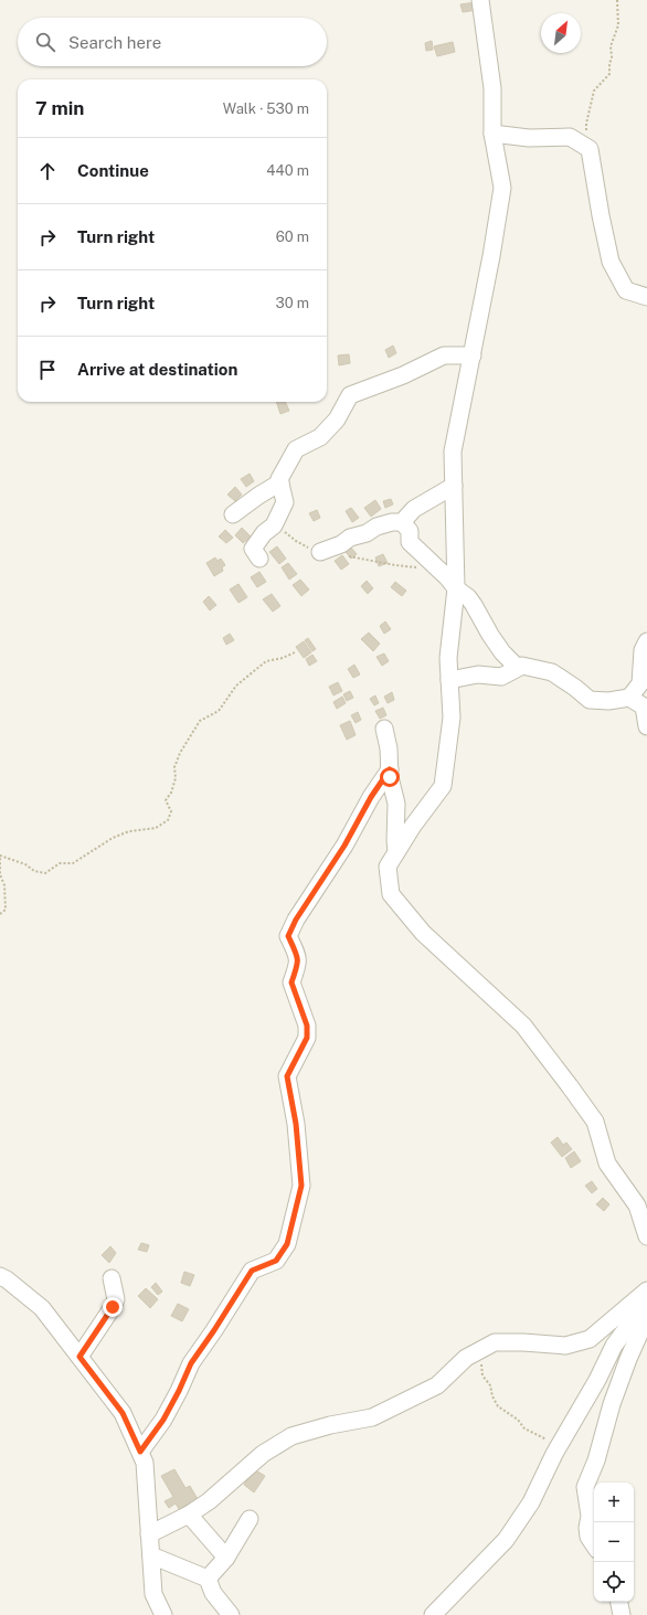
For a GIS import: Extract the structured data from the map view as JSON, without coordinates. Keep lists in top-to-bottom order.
{
  "north": "top right",
  "page": {
    "search": "Search here",
    "heading": ["7 min", "Walk · 530 m"],
    "list": [
      ["Continue", "440 m"],
      ["Turn right", "60 m"],
      ["Turn right", "30 m"],
      "Arrive at destination"
    ],
    "map_buttons": ["+", "−"]
  }
}
